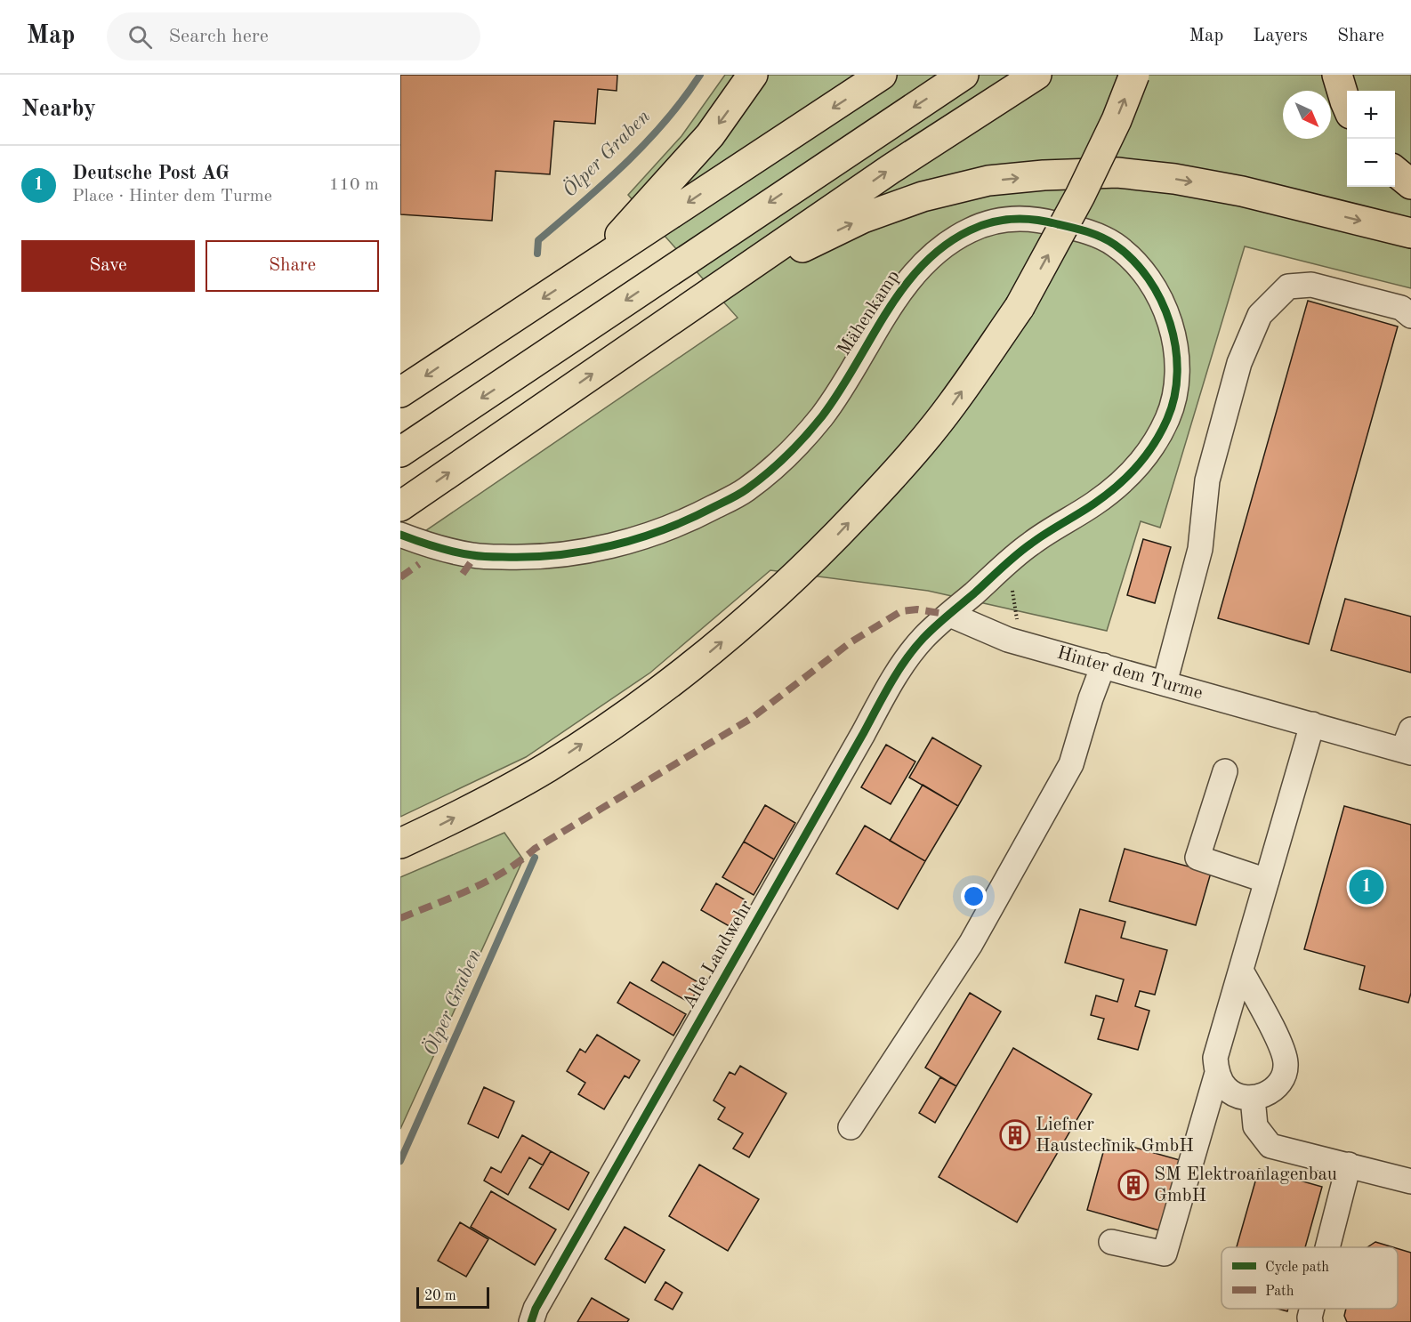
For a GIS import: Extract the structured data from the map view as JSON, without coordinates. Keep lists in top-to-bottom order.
{
  "streets": {
    "street": ["Mähenkamp", "Hinter dem Turme", "Alte Landwehr"]
  },
  "crossings": [
    ["Mähenkamp", "Hinter dem Turme"],
    ["Mähenkamp", "Alte Landwehr"],
    ["Hinter dem Turme", "Alte Landwehr"]
  ],
  "water": ["Ölper Graben"],
  "places": {
    "building": ["Liefner Haustechnik GmbH", "SM Elektroanlagenbau GmbH"]
  },
  "legend": ["Cycle path", "Path"],
  "scale_bar": "20 m",
  "north": "bottom right",
  "page": {
    "header": "Map",
    "search": "Search here",
    "nav": ["Map", "Layers", "Share"],
    "heading": "Nearby",
    "map_buttons": ["+", "−"],
    "list": [
      {
        "mark": "1",
        "name": "Deutsche Post AG",
        "note": "Place · Hinter dem Turme",
        "value": "110 m"
      }
    ],
    "buttons": ["Save", "Share"],
    "pins": "1",
    "scale": "20 m"
  }
}
